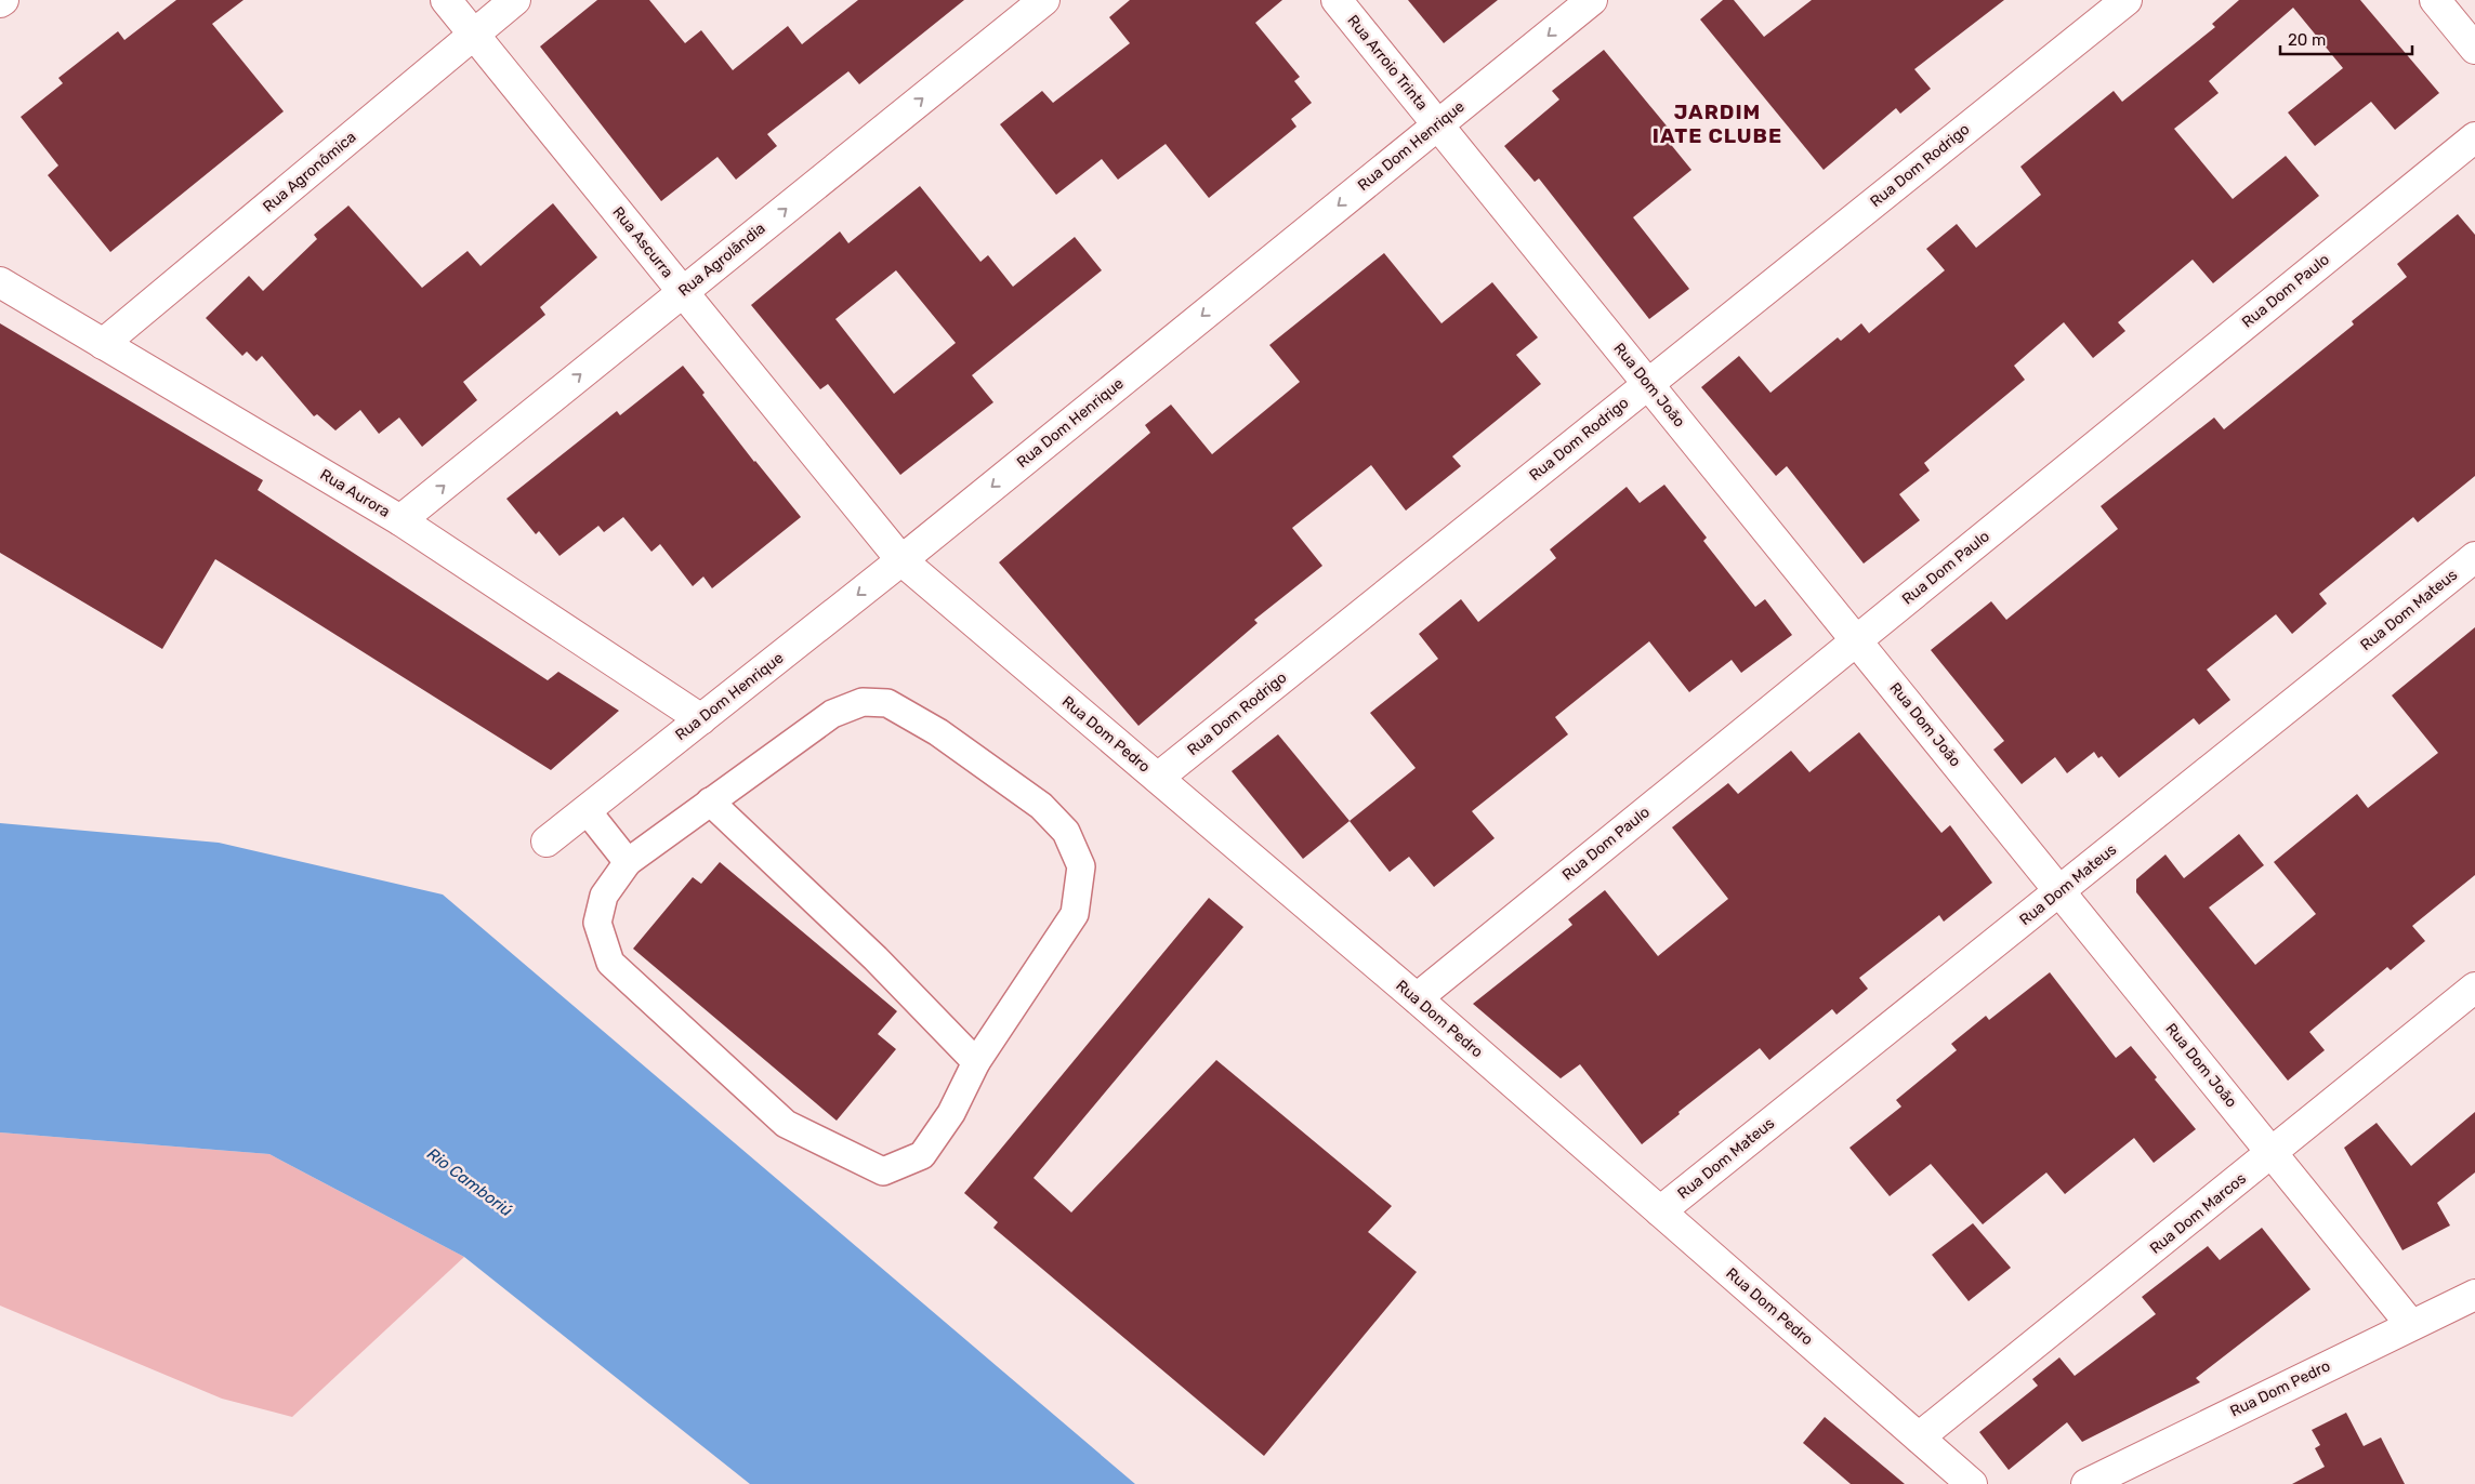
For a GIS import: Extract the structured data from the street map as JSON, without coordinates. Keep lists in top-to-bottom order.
{
  "streets": {
    "street": [
      "Rua Arroio Trinta",
      "Rua Dom Henrique",
      "Rua Dom Rodrigo",
      "Rua Agronômica",
      "Rua Ascurra",
      "Rua Agrolândia",
      "Rua Dom Paulo",
      "Rua Dom João",
      "Rua Aurora",
      "Rua Dom Mateus",
      "Rua Dom Pedro",
      "Rua Dom Marcos"
    ]
  },
  "crossings": [
    ["Rua Arroio Trinta", "Rua Dom Henrique"],
    ["Rua Arroio Trinta", "Rua Dom João"],
    ["Rua Dom Henrique", "Rua Ascurra"],
    ["Rua Dom Henrique", "Rua Dom João"],
    ["Rua Dom Henrique", "Rua Aurora"],
    ["Rua Dom Henrique", "Rua Dom Pedro"],
    ["Rua Dom Rodrigo", "Rua Dom João"],
    ["Rua Dom Rodrigo", "Rua Dom Pedro"],
    ["Rua Agronômica", "Rua Ascurra"],
    ["Rua Agronômica", "Rua Aurora"],
    ["Rua Ascurra", "Rua Agrolândia"],
    ["Rua Ascurra", "Rua Dom Pedro"],
    ["Rua Agrolândia", "Rua Aurora"],
    ["Rua Dom Paulo", "Rua Dom João"],
    ["Rua Dom Paulo", "Rua Dom Pedro"],
    ["Rua Dom João", "Rua Dom Mateus"],
    ["Rua Dom João", "Rua Dom Pedro"],
    ["Rua Dom João", "Rua Dom Marcos"],
    ["Rua Dom Mateus", "Rua Dom Pedro"],
    ["Rua Dom Pedro", "Rua Dom Marcos"]
  ],
  "one_way": ["Rua Dom Henrique", "Rua Agrolândia"],
  "districts": ["JARDIM IATE CLUBE"],
  "water": ["Rio Camboriú"],
  "scale_bar": "20 m"
}
